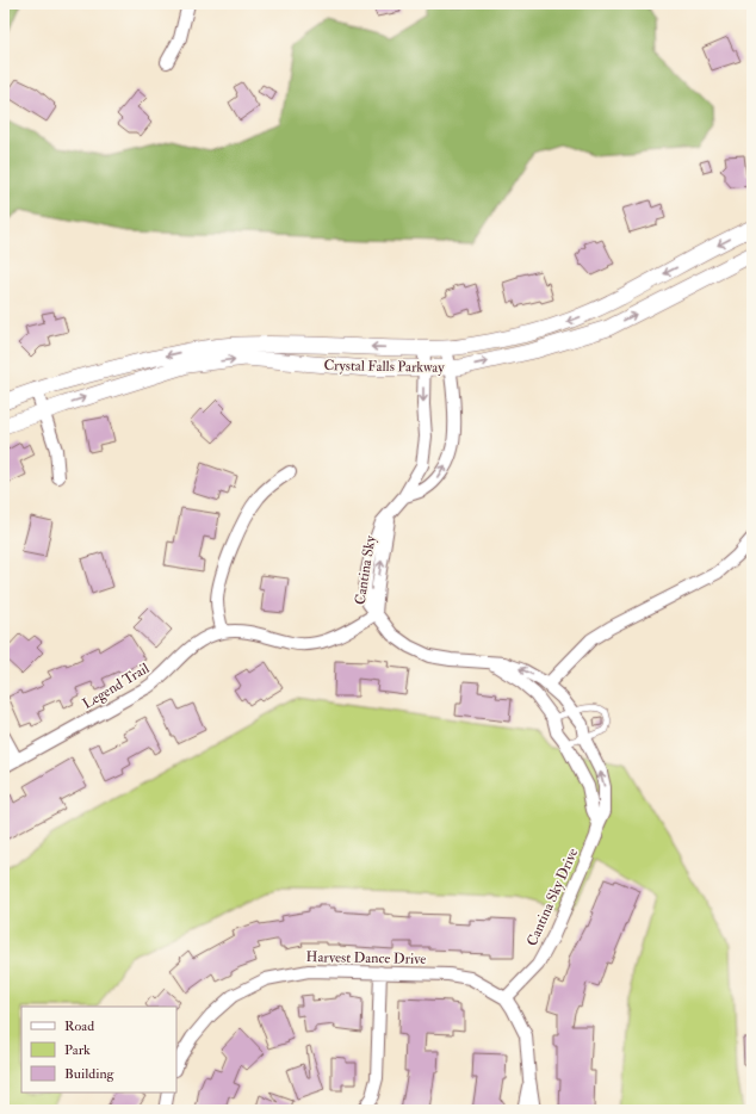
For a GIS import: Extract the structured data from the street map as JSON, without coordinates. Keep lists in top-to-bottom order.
{
  "streets": {
    "street": [
      "Crystal Falls Parkway",
      "Cantina Sky",
      "Legend Trail",
      "Cantina Sky Drive",
      "Harvest Dance Drive"
    ]
  },
  "crossings": [
    ["Crystal Falls Parkway", "Cantina Sky"],
    ["Cantina Sky", "Legend Trail"],
    ["Cantina Sky", "Cantina Sky Drive"],
    ["Legend Trail", "Cantina Sky Drive"],
    ["Cantina Sky Drive", "Harvest Dance Drive"]
  ],
  "legend": ["Road", "Park", "Building"]
}
